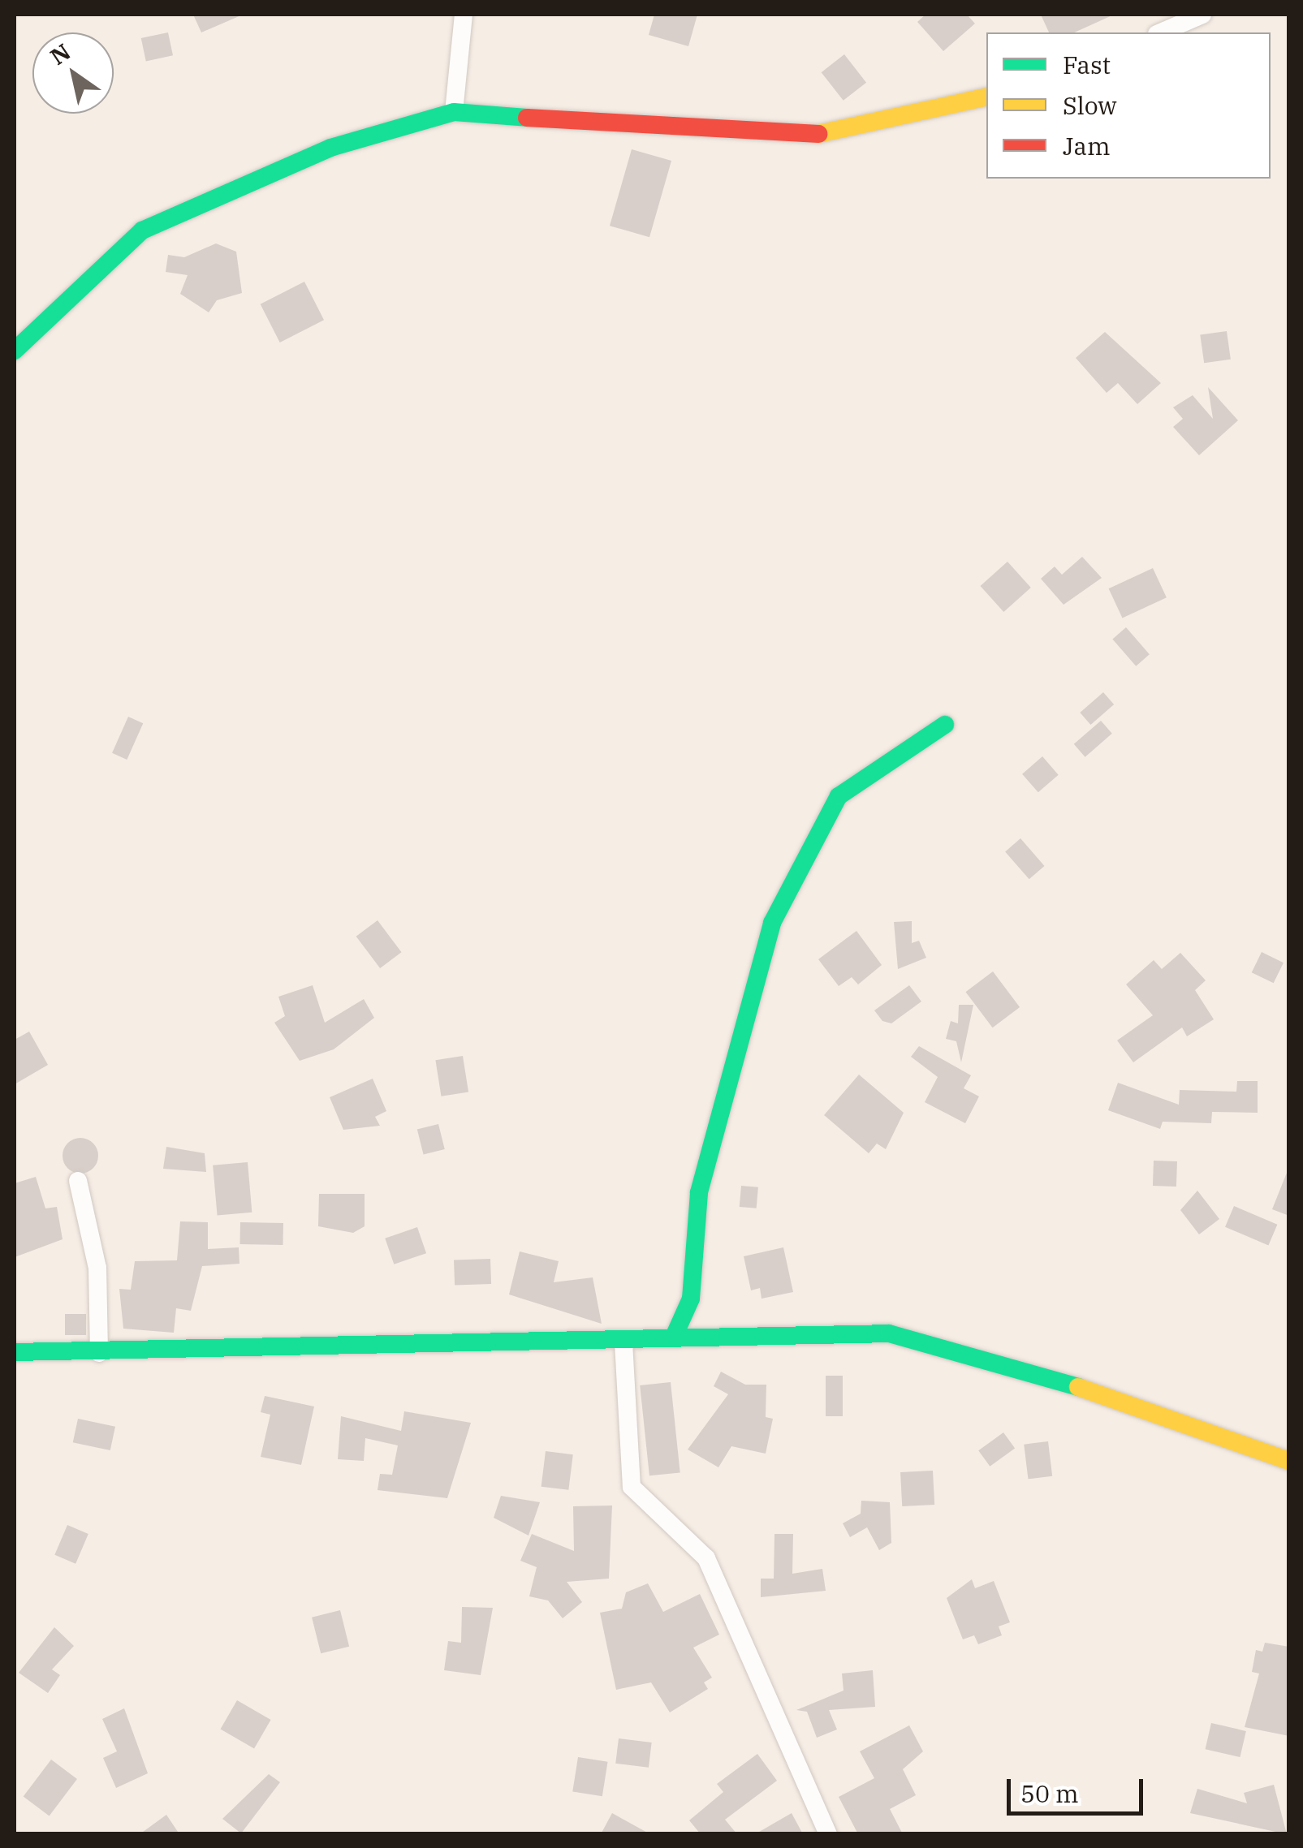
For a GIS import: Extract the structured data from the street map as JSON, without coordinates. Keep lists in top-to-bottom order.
{
  "legend": ["Fast", "Slow", "Jam"],
  "scale_bar": "50 m",
  "north": "top left"
}
